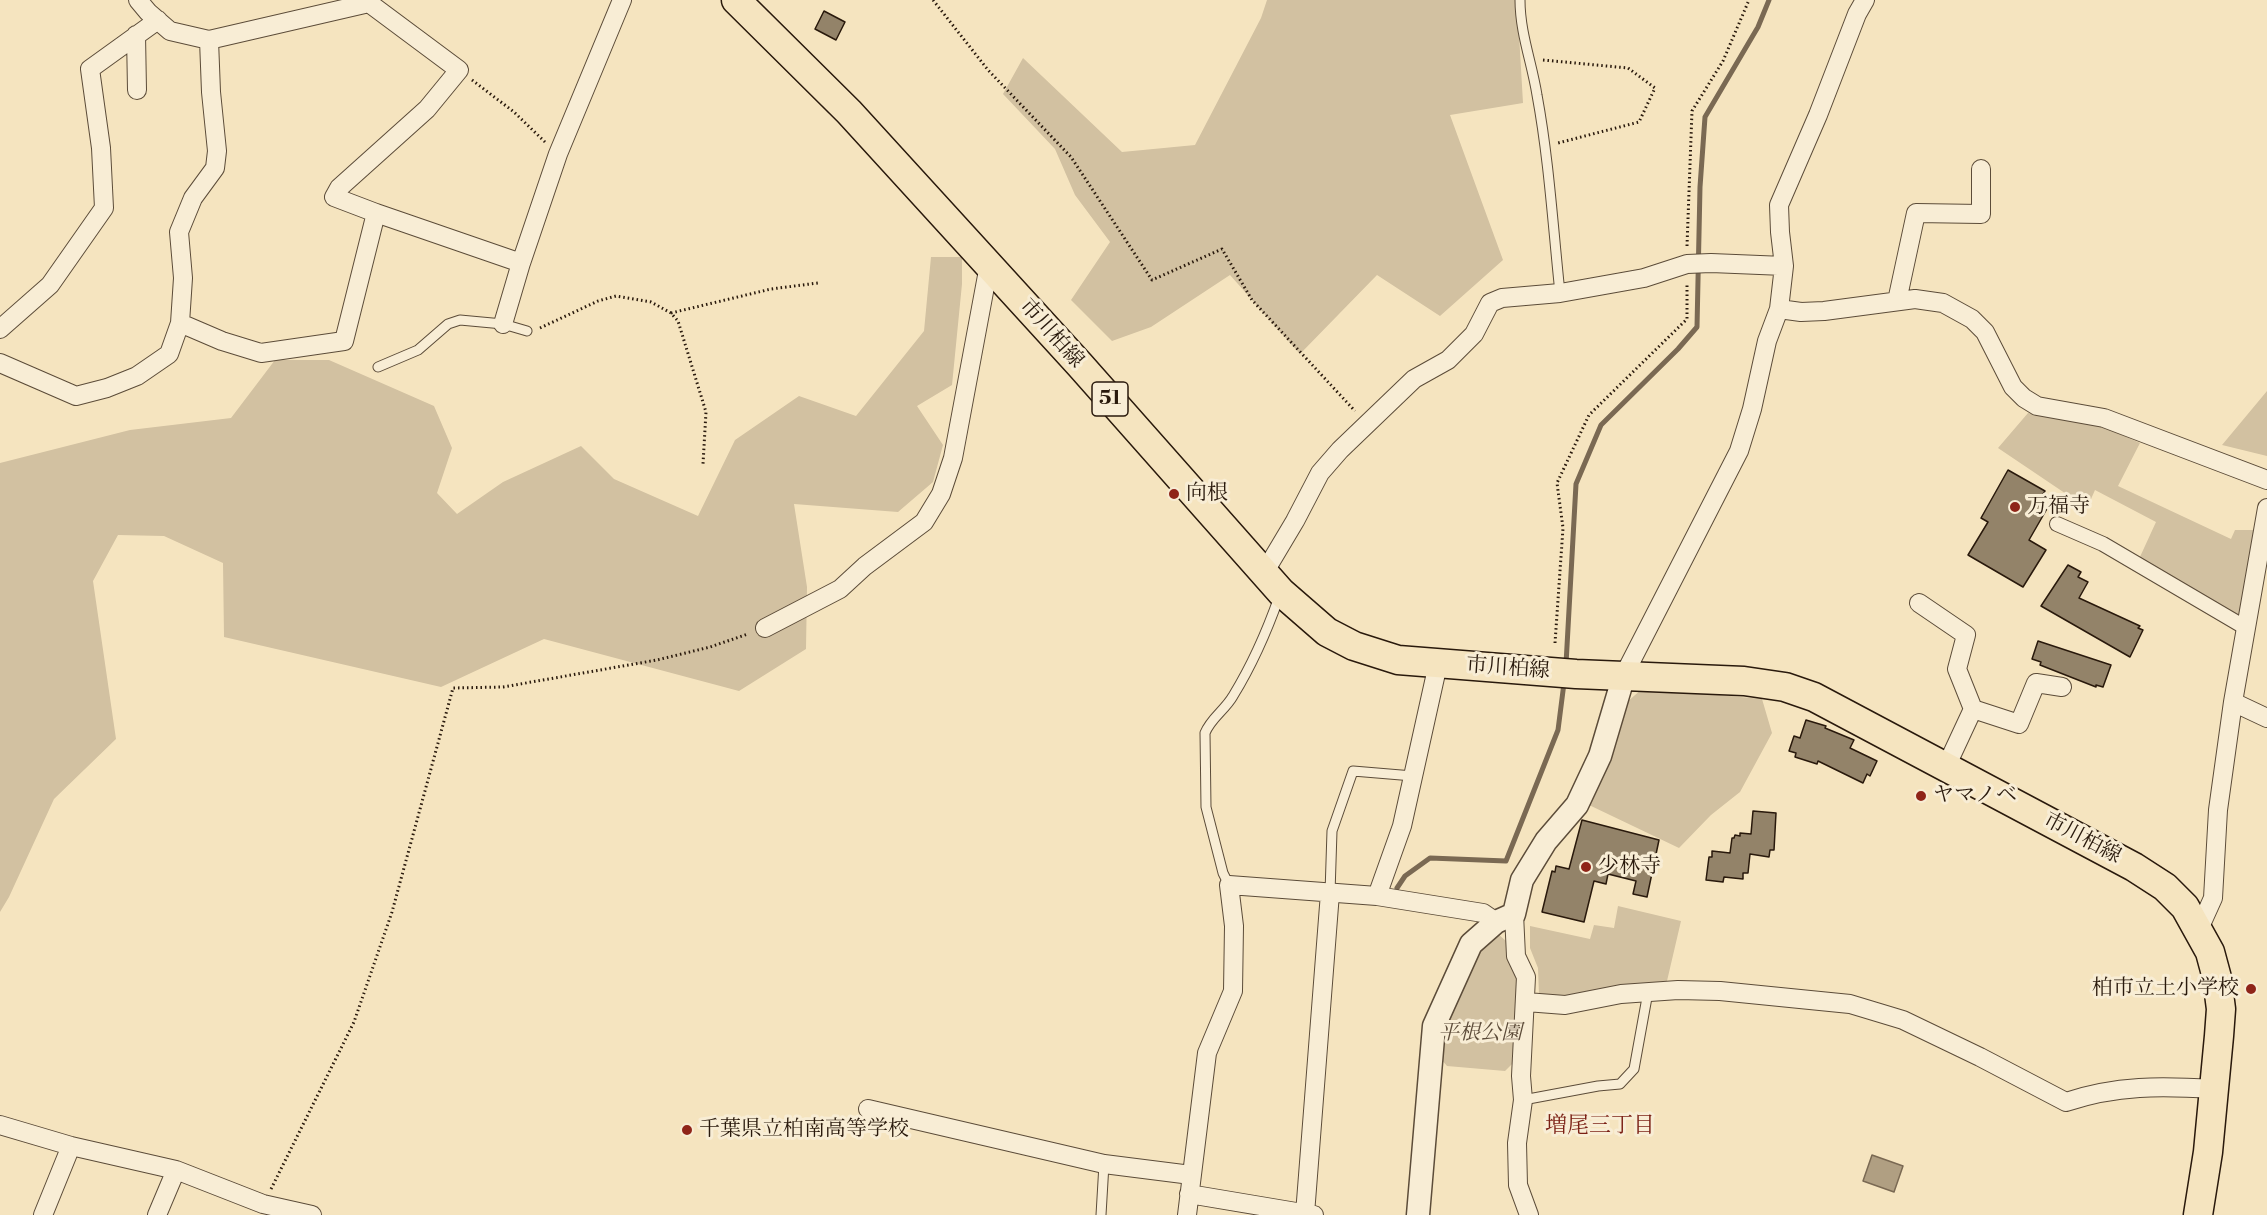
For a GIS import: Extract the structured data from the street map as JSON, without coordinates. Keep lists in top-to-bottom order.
{
  "streets": {
    "main road": ["市川柏線", "51"]
  },
  "districts": ["増尾三丁目"],
  "parks": ["平根公園"],
  "places": [
    "向根",
    "万福寺",
    "ヤマノベ",
    "少林寺",
    "柏市立土小学校",
    "千葉県立柏南高等学校"
  ]
}
